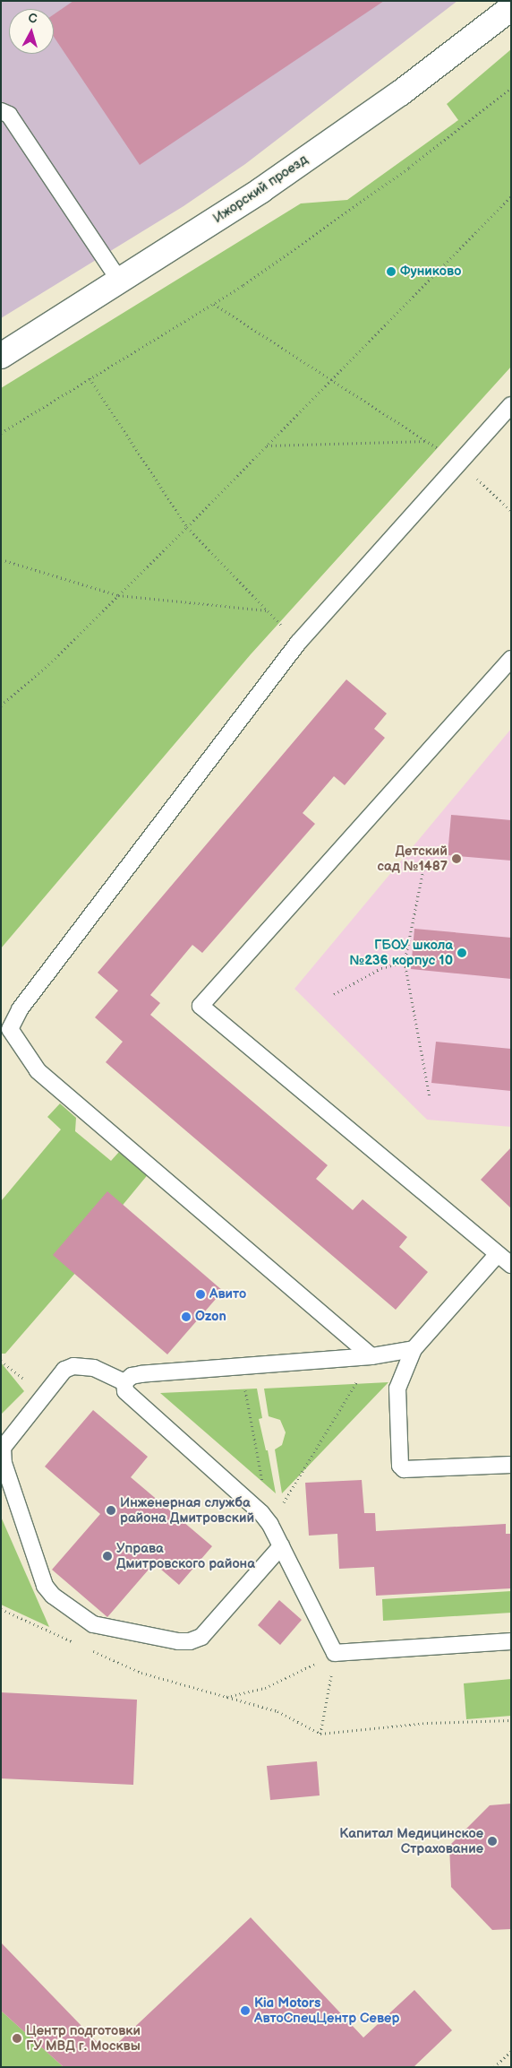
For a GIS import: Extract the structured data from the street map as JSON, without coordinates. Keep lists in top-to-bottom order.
{
  "streets": {
    "street": ["Ижорский проезд"]
  },
  "places": [
    "Фуниково",
    "Детский сад №1487",
    "ГБОУ школа №236 корпус 10",
    "Авито",
    "Ozon",
    "Инженерная служба района Дмитровский",
    "Управа Дмитровского района",
    "Капитал Медицинское Страхование",
    "Kia Motors АвтоСпецЦентр Север",
    "Центр подготовки ГУ МВД г. Москвы"
  ],
  "north": "top"
}
